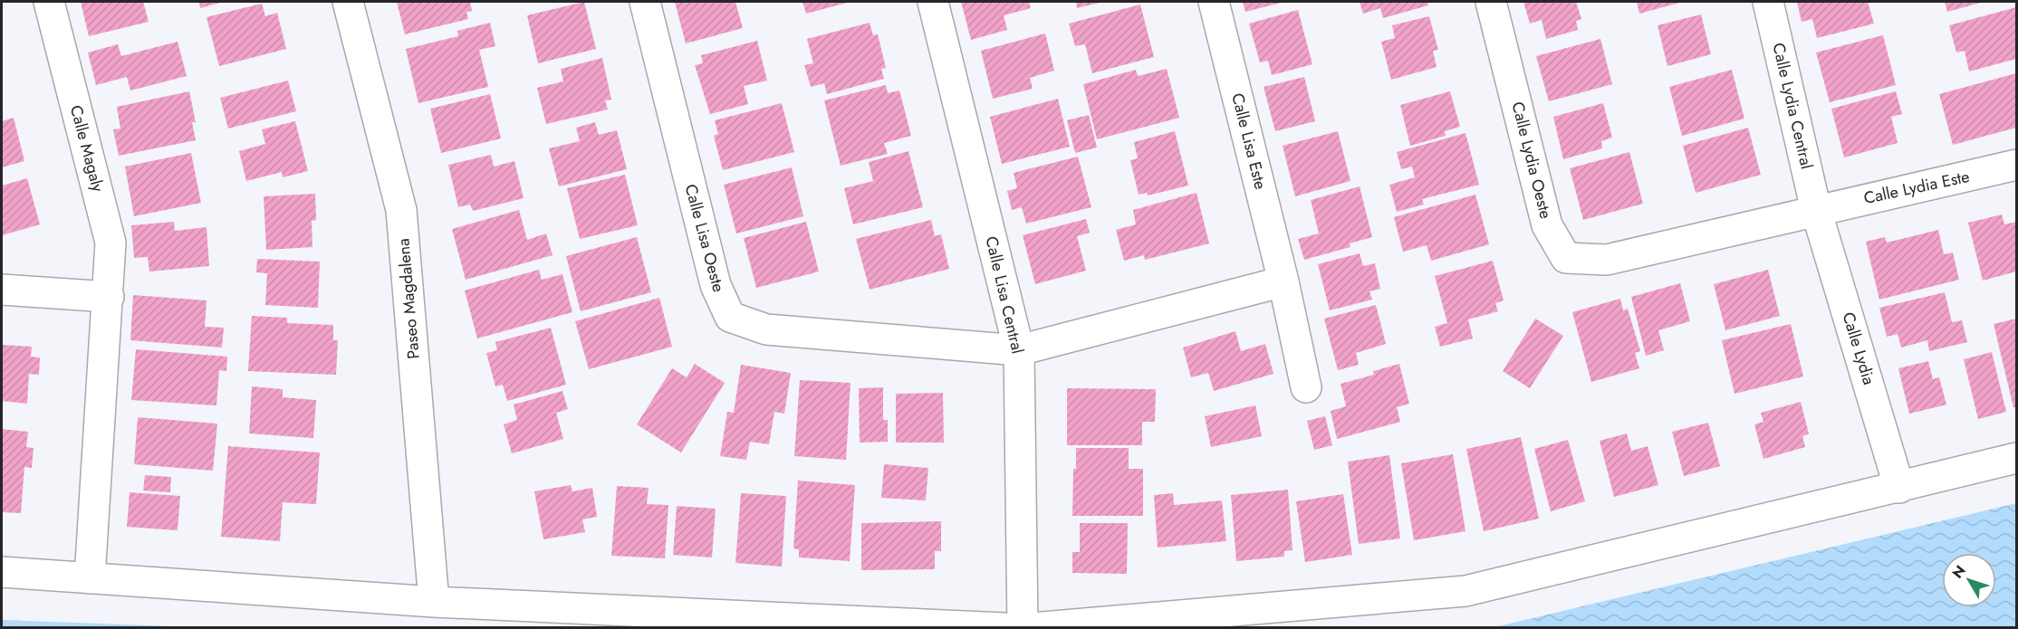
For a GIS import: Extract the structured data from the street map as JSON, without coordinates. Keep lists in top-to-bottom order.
{
  "streets": {
    "street": [
      "Calle Lydia Central",
      "Calle Lisa Este",
      "Calle Magaly",
      "Calle Lydia Oeste",
      "Calle Lydia Este",
      "Calle Lisa Oeste",
      "Calle Lisa Central",
      "Paseo Magdalena",
      "Calle Lydia"
    ]
  },
  "crossings": [
    ["Calle Lydia Central", "Calle Lydia Oeste"],
    ["Calle Lydia Central", "Calle Lydia Este"],
    ["Calle Lydia Central", "Calle Lydia"],
    ["Calle Lydia Oeste", "Calle Lydia Este"],
    ["Calle Lydia Oeste", "Calle Lydia"],
    ["Calle Lydia Este", "Calle Lydia"],
    ["Calle Lisa Oeste", "Calle Lisa Central"]
  ],
  "north": "top left"
}
